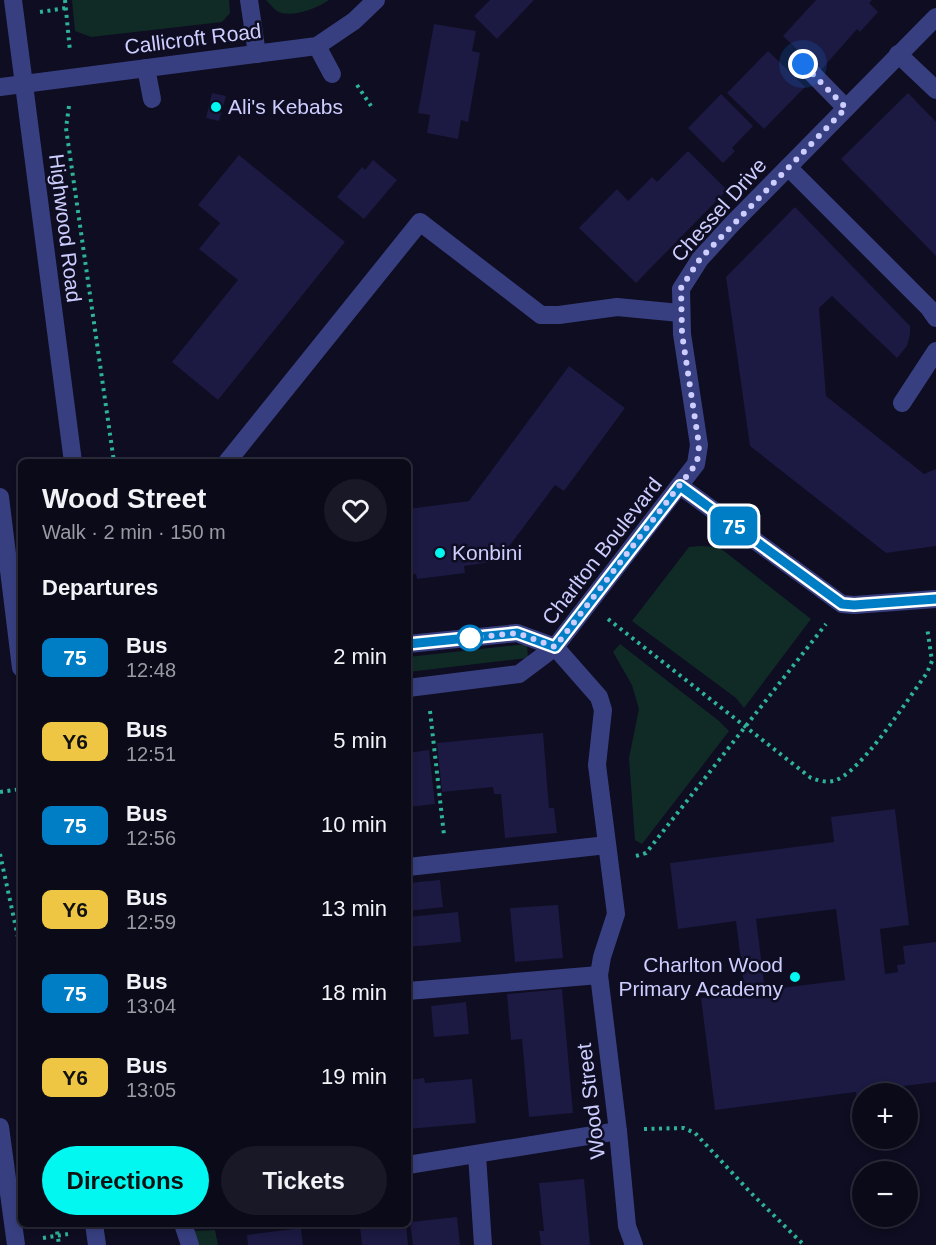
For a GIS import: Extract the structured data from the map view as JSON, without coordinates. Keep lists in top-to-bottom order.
{
  "streets": {
    "street": [
      "Callicroft Road",
      "Chessel Drive",
      "Highwood Road",
      "Charlton Boulevard",
      "Wood Street"
    ]
  },
  "crossings": [
    ["Callicroft Road", "Highwood Road"],
    ["Chessel Drive", "Charlton Boulevard"],
    ["Charlton Boulevard", "Wood Street"]
  ],
  "places": ["Ali's Kebabs", "Konbini", "Charlton Wood Primary Academy"],
  "lines": ["bus line 75"],
  "page": {
    "on_map": "75",
    "heading": [
      ["Wood Street", "Walk · 2 min · 150 m"],
      "Departures"
    ],
    "list": [
      {
        "mark": "75",
        "name": "Bus",
        "note": "12:48",
        "value": "2 min"
      },
      {
        "mark": "Y6",
        "name": "Bus",
        "note": "12:51",
        "value": "5 min"
      },
      {
        "mark": "75",
        "name": "Bus",
        "note": "12:56",
        "value": "10 min"
      },
      {
        "mark": "Y6",
        "name": "Bus",
        "note": "12:59",
        "value": "13 min"
      },
      {
        "mark": "75",
        "name": "Bus",
        "note": "13:04",
        "value": "18 min"
      },
      {
        "mark": "Y6",
        "name": "Bus",
        "note": "13:05",
        "value": "19 min"
      }
    ],
    "map_buttons": ["+", "−"],
    "buttons": ["Directions", "Tickets"]
  }
}
